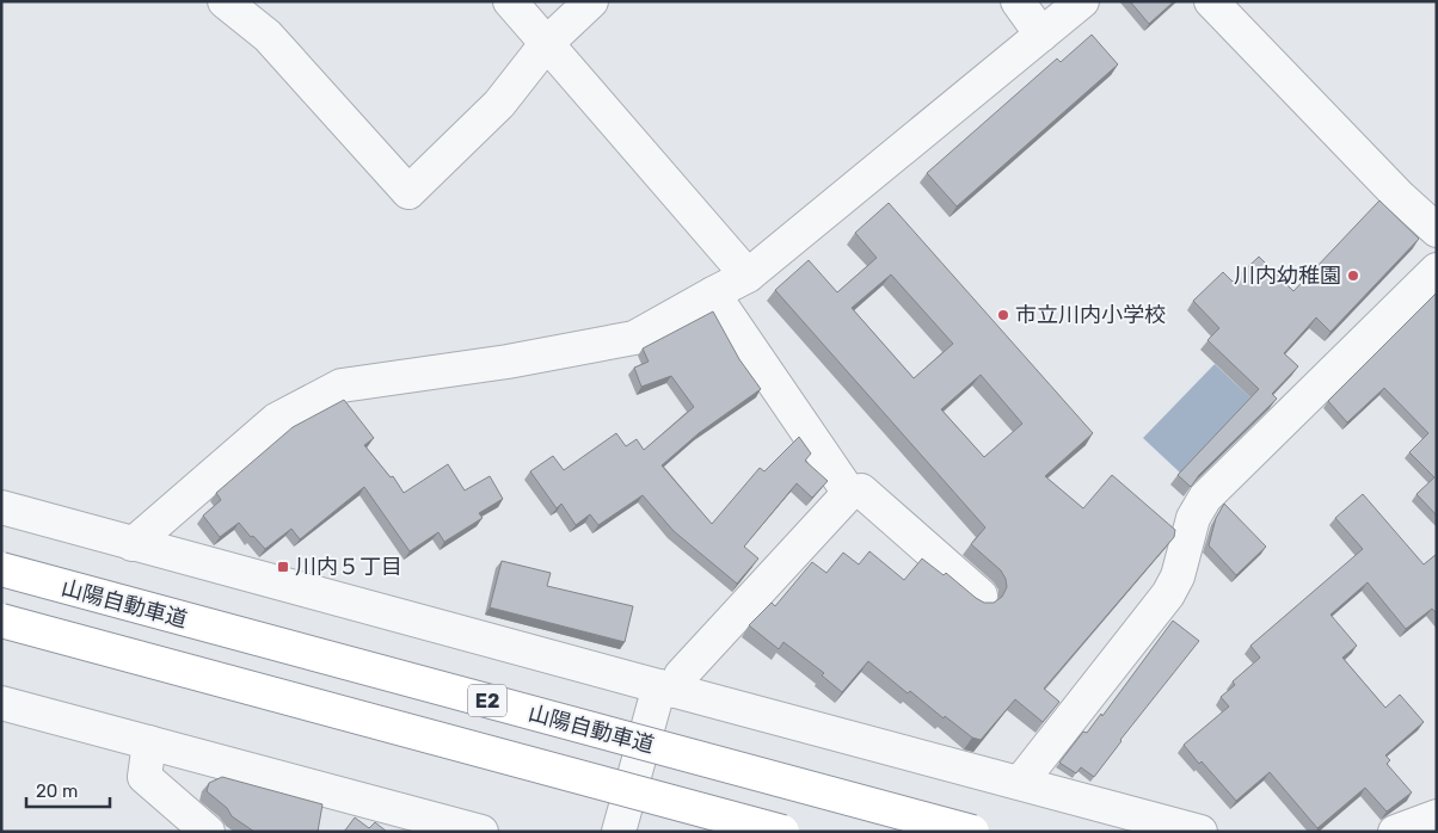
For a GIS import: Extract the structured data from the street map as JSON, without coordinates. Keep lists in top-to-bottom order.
{
  "streets": {
    "highway": ["山陽自動車道", "E2"]
  },
  "places": {
    "other": ["川内幼稚園", "市立川内小学校"],
    "transit": ["川内５丁目"]
  },
  "scale_bar": "20 m"
}
